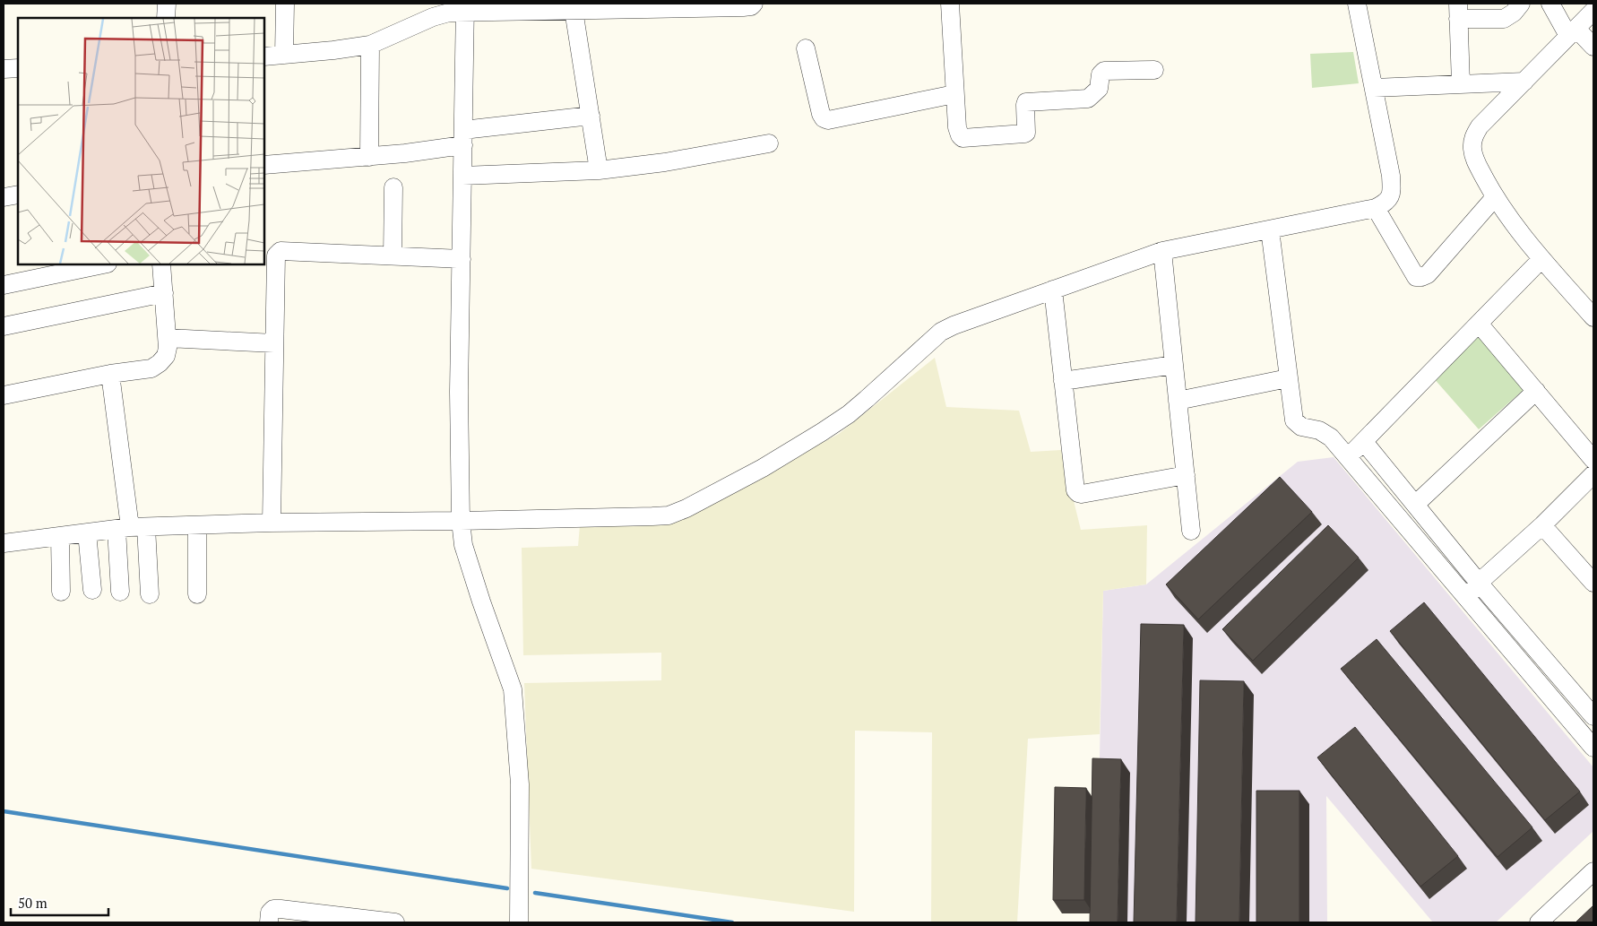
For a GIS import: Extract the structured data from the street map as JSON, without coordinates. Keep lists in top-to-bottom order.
{
  "scale_bar": "50 m"
}
